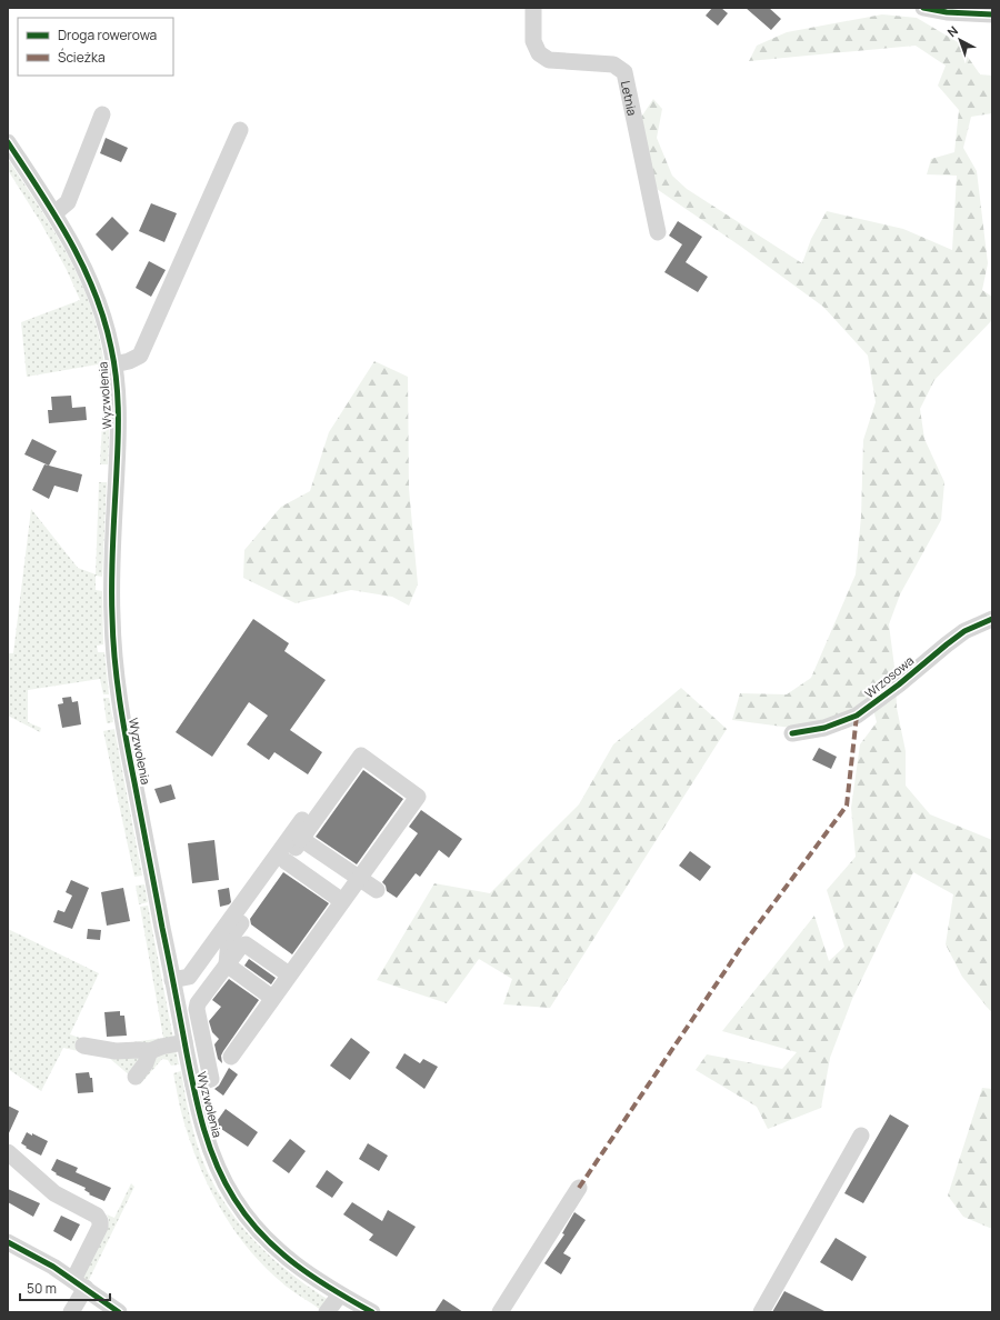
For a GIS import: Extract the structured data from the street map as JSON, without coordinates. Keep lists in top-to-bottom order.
{
  "streets": {
    "street": ["Letnia", "Wyzwolenia", "Wrzosowa"]
  },
  "legend": ["Droga rowerowa", "Ścieżka"],
  "scale_bar": "50 m",
  "north": "top left"
}
